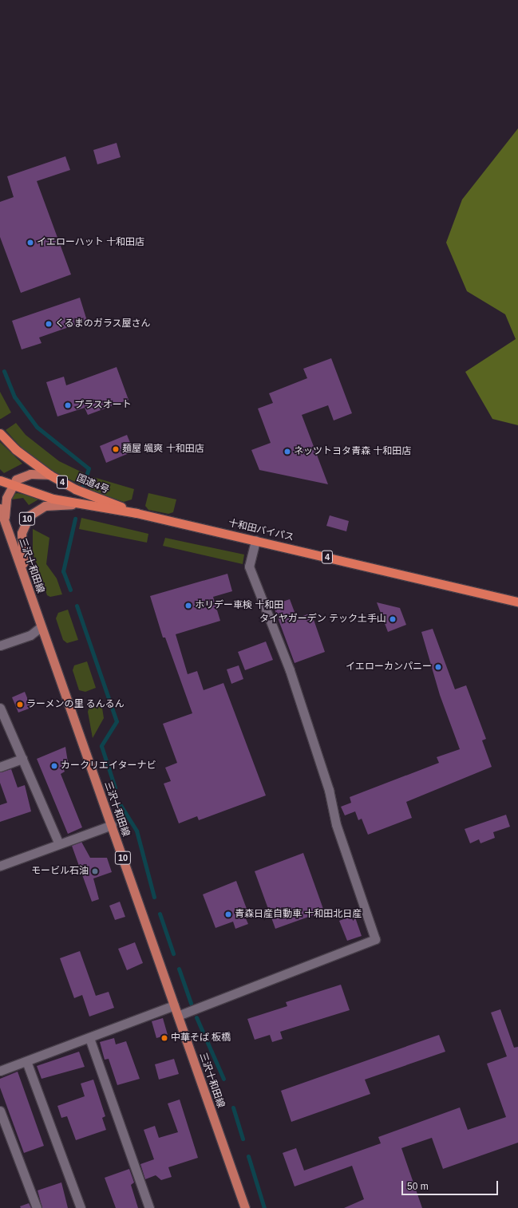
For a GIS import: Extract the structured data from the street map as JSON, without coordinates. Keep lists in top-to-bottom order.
{
  "streets": {
    "highway": ["4", "国道4号", "十和田バイパス"],
    "main road": ["10", "三沢十和田線"]
  },
  "crossings": [
    ["国道4号", "十和田バイパス"],
    ["10", "十和田バイパス"],
    ["10", "三沢十和田線"]
  ],
  "places": [
    "イエローハット 十和田店",
    "くるまのガラス屋さん",
    "プラスオート",
    "麺屋 颯爽 十和田店",
    "ネッツトヨタ青森 十和田店",
    "ホリデー車検 十和田",
    "タイヤガーデン テック土手山",
    "イエローカンパニー",
    "ラーメンの里 るんるん",
    "カークリエイターナビ",
    "モービル石油",
    "青森日産自動車 十和田北日産",
    "中華そば 板橋"
  ],
  "scale_bar": "50 m"
}
